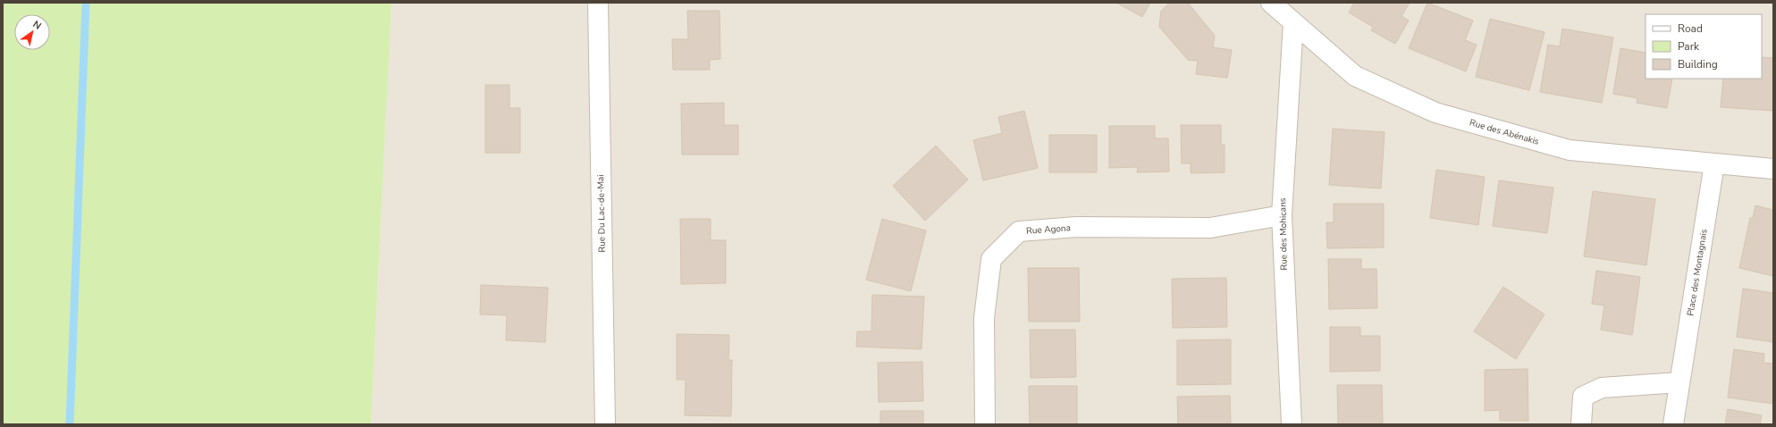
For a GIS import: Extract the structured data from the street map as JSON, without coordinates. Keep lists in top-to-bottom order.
{
  "streets": {
    "street": [
      "Rue des Abénakis",
      "Rue Du Lac-de-Mai",
      "Rue Agona",
      "Rue des Mohicans",
      "Place des Montagnais"
    ]
  },
  "crossings": [
    ["Rue des Abénakis", "Rue des Mohicans"],
    ["Rue des Abénakis", "Place des Montagnais"],
    ["Rue Agona", "Rue des Mohicans"]
  ],
  "legend": ["Road", "Park", "Building"],
  "north": "top right"
}
